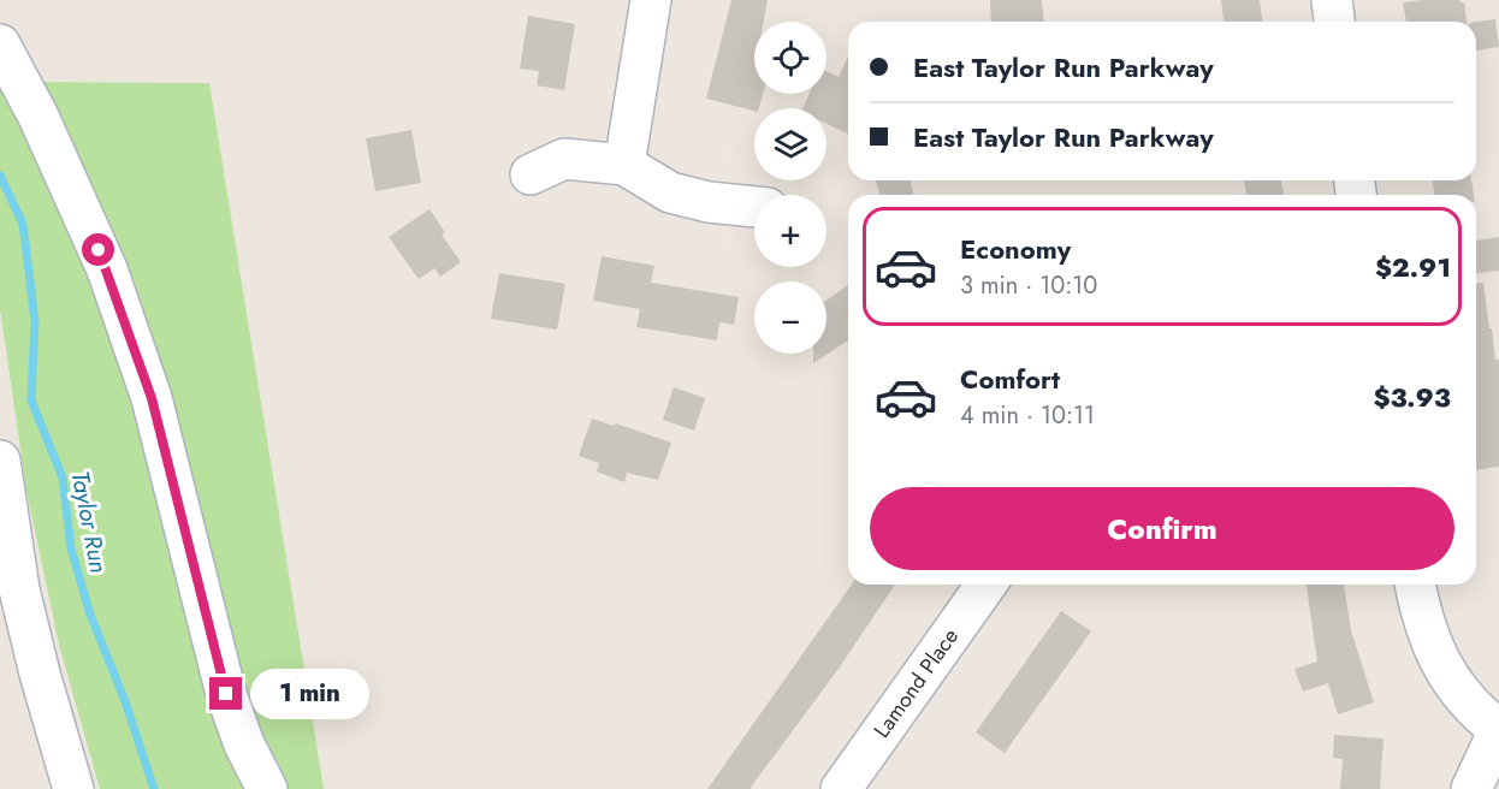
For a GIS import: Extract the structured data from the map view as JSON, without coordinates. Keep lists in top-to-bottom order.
{
  "streets": {
    "street": ["Lamond Place"]
  },
  "water": ["Taylor Run"],
  "page": {
    "map_buttons": ["+", "−"],
    "banner": ["East Taylor Run Parkway", "East Taylor Run Parkway"],
    "list": [
      {
        "name": "Economy",
        "note": "3 min · 10:10",
        "value": "$2.91"
      },
      {
        "name": "Comfort",
        "note": "4 min · 10:11",
        "value": "$3.93"
      }
    ],
    "buttons": "Confirm",
    "bubble": "1 min"
  }
}
